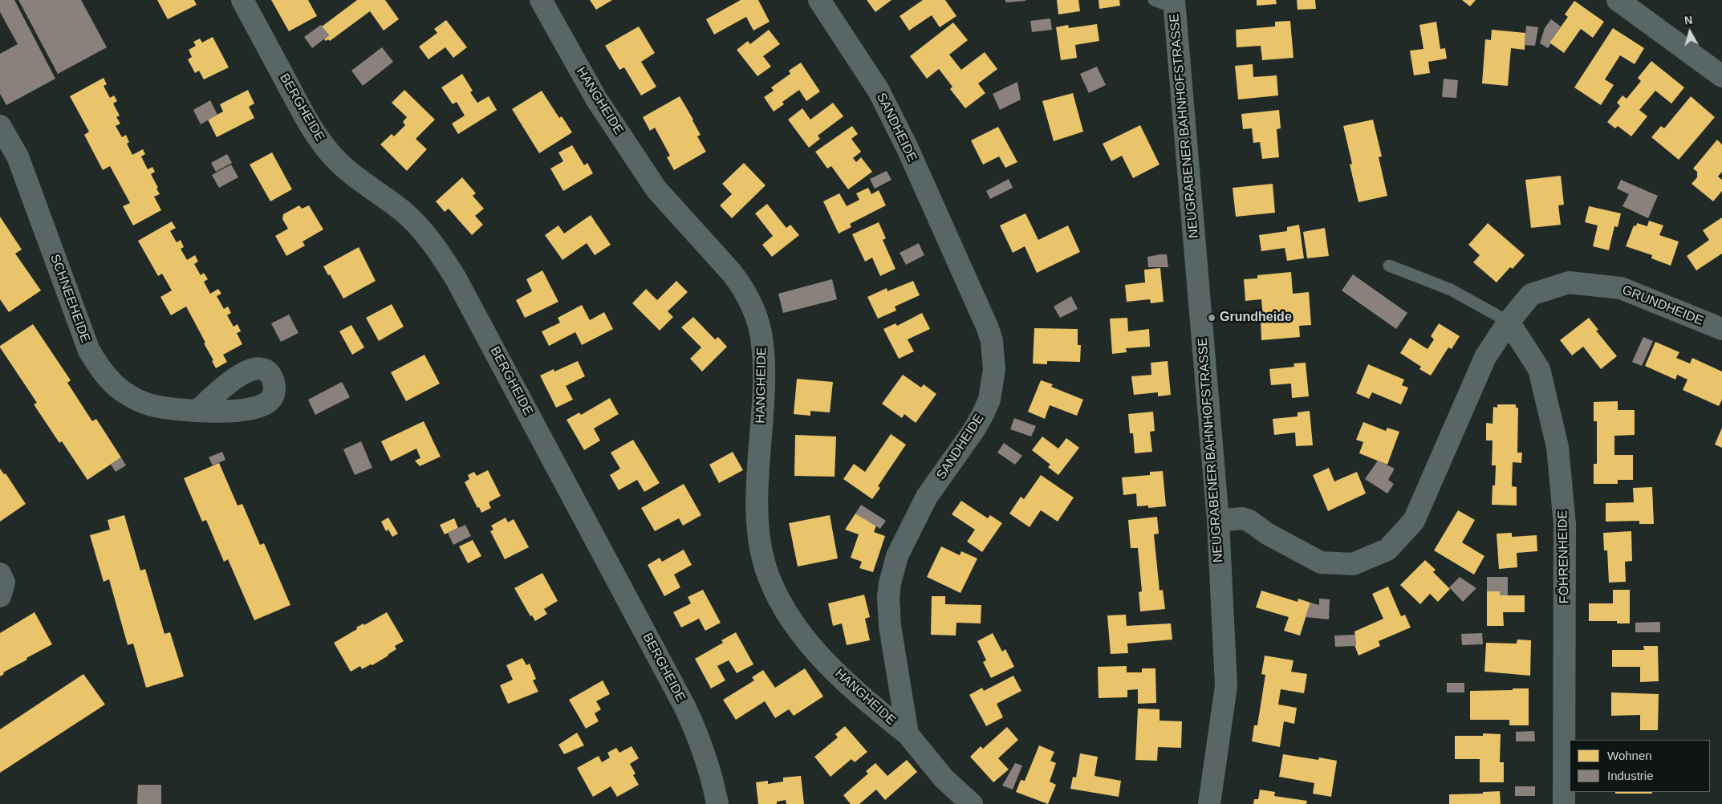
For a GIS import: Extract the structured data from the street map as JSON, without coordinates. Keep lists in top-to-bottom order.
{
  "streets": {
    "street": [
      "HANGHEIDE",
      "BERGHEIDE",
      "NEUGRABENER BAHNHOFSTRASSE",
      "SANDHEIDE",
      "SCHNEEHEIDE",
      "GRUNDHEIDE",
      "FÖHRENHEIDE"
    ]
  },
  "crossings": [
    ["HANGHEIDE", "SANDHEIDE"],
    ["NEUGRABENER BAHNHOFSTRASSE", "GRUNDHEIDE"],
    ["GRUNDHEIDE", "FÖHRENHEIDE"]
  ],
  "places": ["Grundheide"],
  "legend": ["Wohnen", "Industrie"],
  "north": "top"
}
